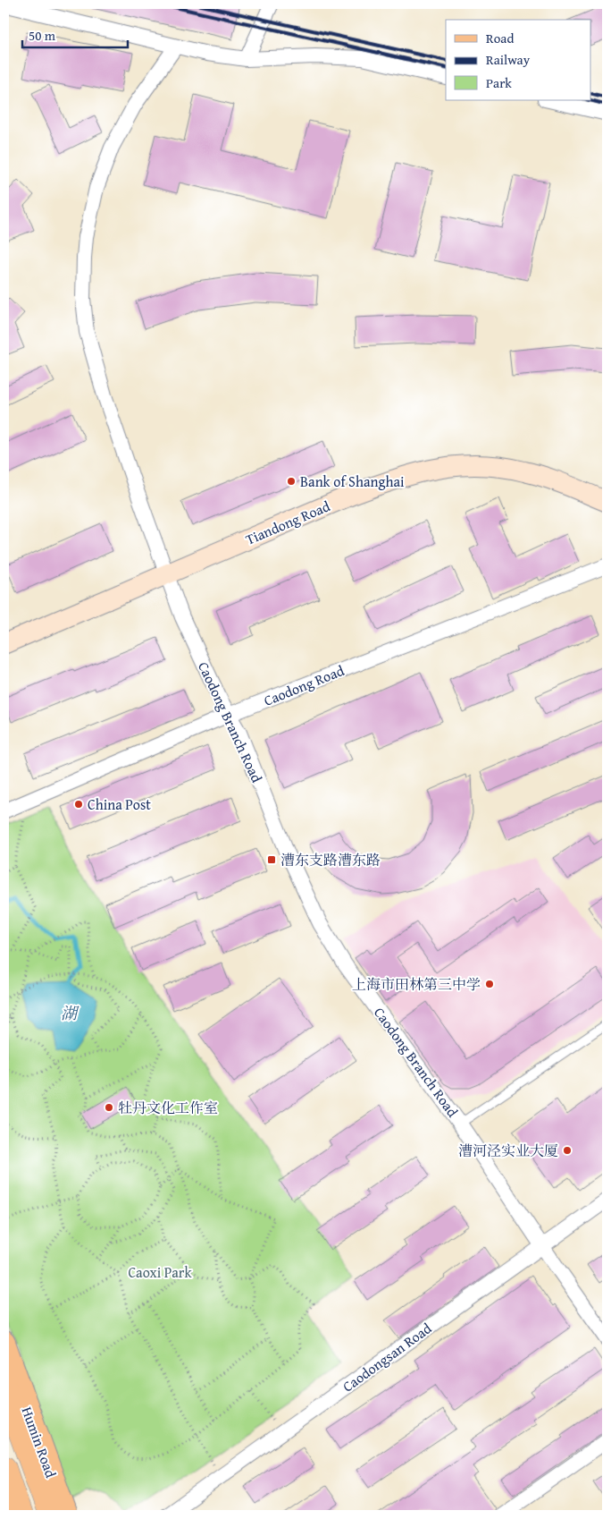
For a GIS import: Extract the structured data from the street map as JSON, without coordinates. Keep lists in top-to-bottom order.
{
  "streets": {
    "main road": ["Humin Road"],
    "street": [
      "Tiandong Road",
      "Caodong Road",
      "Caodong Branch Road",
      "Caodongsan Road"
    ]
  },
  "crossings": [
    ["Tiandong Road", "Caodong Branch Road"],
    ["Caodong Road", "Caodong Branch Road"],
    ["Caodong Branch Road", "Caodongsan Road"]
  ],
  "water": ["湖"],
  "parks": ["Caoxi Park"],
  "places": {
    "other": [
      "Bank of Shanghai",
      "China Post",
      "上海市田林第三中学",
      "牡丹文化工作室",
      "漕河泾实业大厦"
    ],
    "transit": ["漕东支路漕东路"]
  },
  "legend": ["Road", "Railway", "Park"],
  "scale_bar": "50 m"
}
